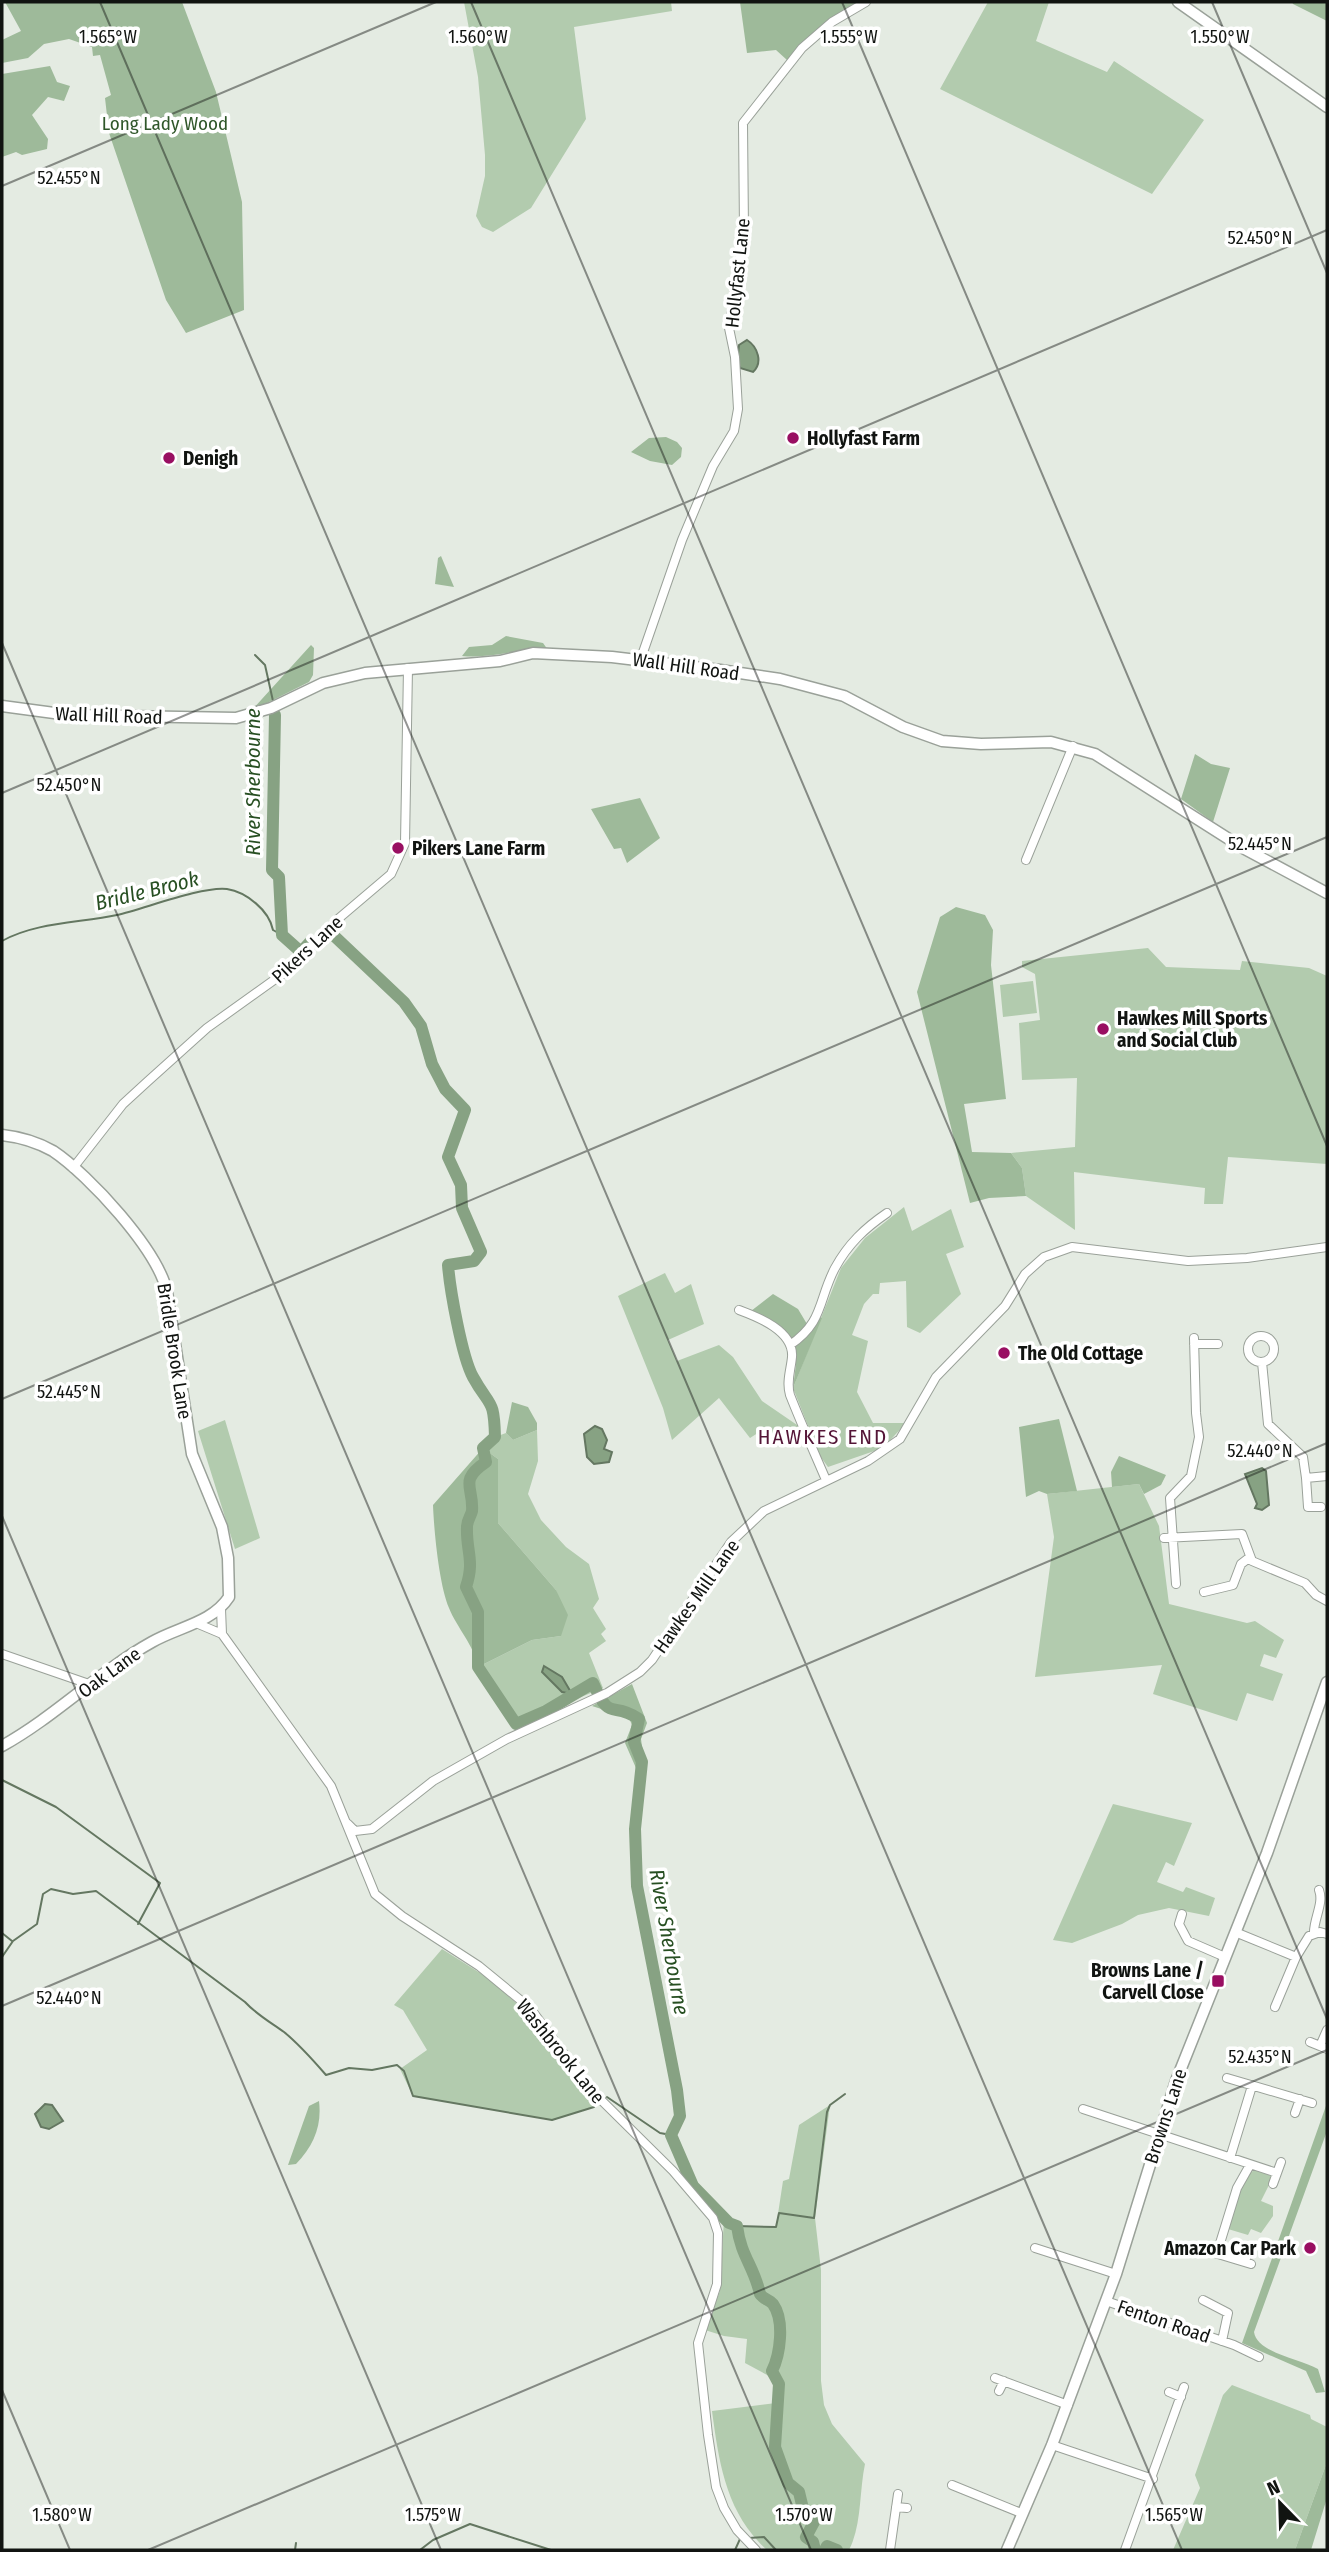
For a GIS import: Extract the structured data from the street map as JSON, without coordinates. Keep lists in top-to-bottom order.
{
  "streets": {
    "street": [
      "Hollyfast Lane",
      "Wall Hill Road",
      "Pikers Lane",
      "Bridle Brook Lane",
      "Hawkes Mill Lane",
      "Oak Lane",
      "Washbrook Lane",
      "Browns Lane",
      "Fenton Road"
    ]
  },
  "crossings": [
    ["Hollyfast Lane", "Wall Hill Road"],
    ["Wall Hill Road", "Pikers Lane"],
    ["Pikers Lane", "Bridle Brook Lane"],
    ["Hawkes Mill Lane", "Washbrook Lane"],
    ["Browns Lane", "Fenton Road"]
  ],
  "districts": ["HAWKES END"],
  "water": ["River Sherbourne", "Bridle Brook"],
  "parks": ["Long Lady Wood"],
  "places": {
    "other": [
      "Hollyfast Farm",
      "Denigh",
      "Pikers Lane Farm",
      "Hawkes Mill Sports and Social Club",
      "The Old Cottage",
      "Amazon Car Park"
    ],
    "transit": ["Browns Lane / Carvell Close"]
  },
  "north": "top left",
  "coordinates": [
    "1.565°W",
    "1.560°W",
    "1.555°W",
    "1.550°W",
    "52.455°N",
    "52.450°N",
    "52.445°N",
    "52.440°N",
    "52.435°N",
    "1.580°W",
    "1.575°W",
    "1.570°W"
  ]
}
